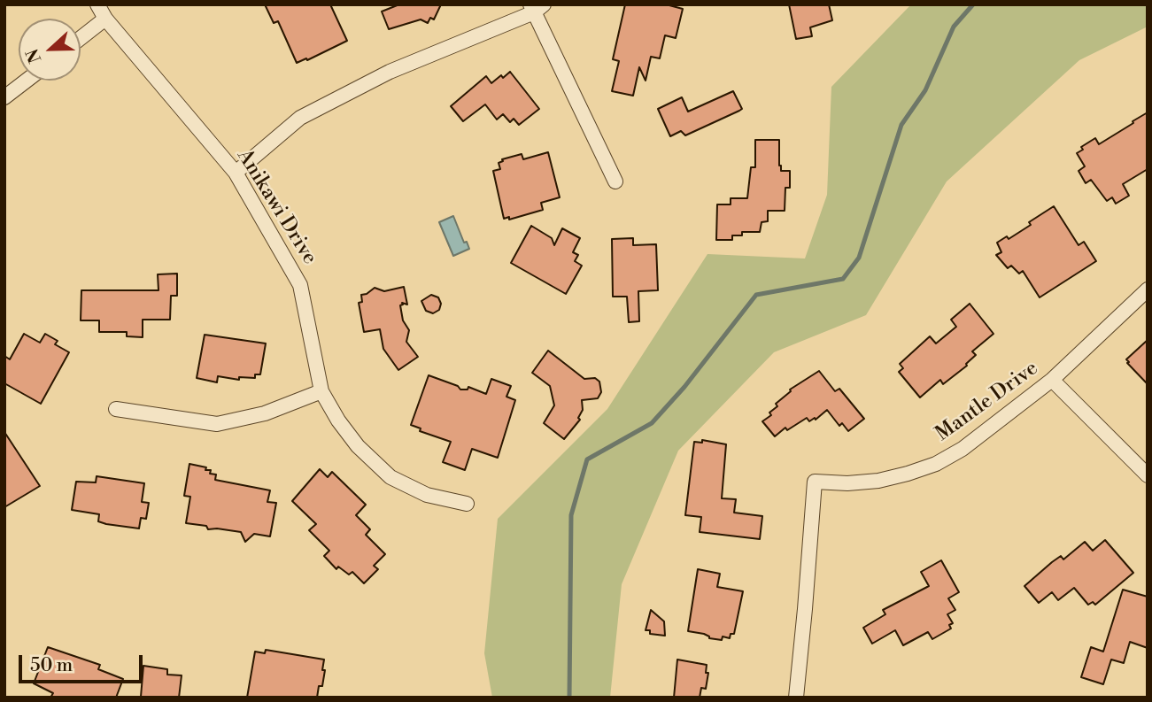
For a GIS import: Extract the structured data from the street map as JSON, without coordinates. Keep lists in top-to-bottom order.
{
  "streets": {
    "street": ["Anikawi Drive", "Mantle Drive"]
  },
  "scale_bar": "50 m",
  "north": "left"
}
